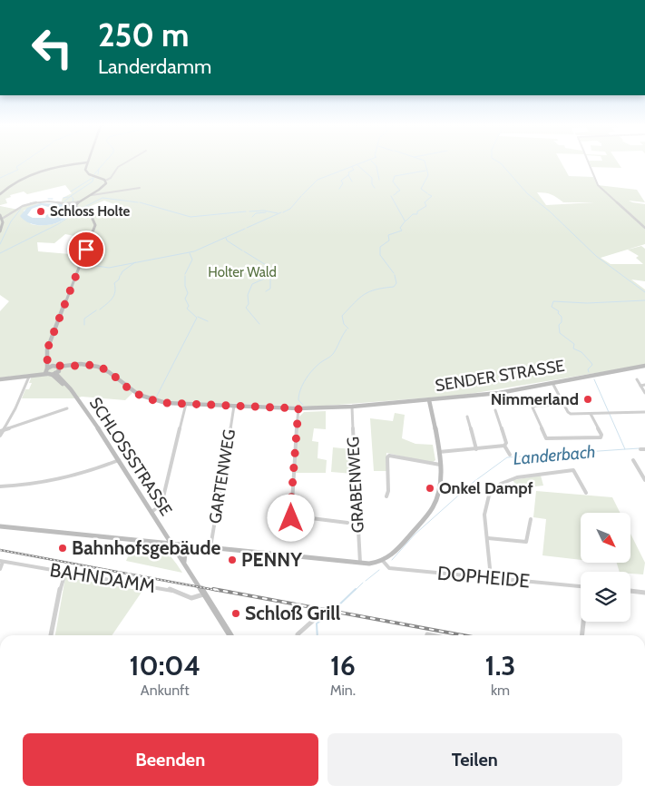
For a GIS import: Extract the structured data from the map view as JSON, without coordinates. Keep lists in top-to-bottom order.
{
  "streets": {
    "main road": ["SENDER STRASSE", "SCHLOSSSTRASSE"],
    "street": [
      "GARTENWEG",
      "GRABENWEG",
      "DOPHEIDE",
      "BAHNDAMM"
    ]
  },
  "crossings": [
    ["SENDER STRASSE", "DOPHEIDE"],
    ["SCHLOSSSTRASSE", "BAHNDAMM"]
  ],
  "water": ["Landerbach"],
  "parks": ["Holter Wald"],
  "places": [
    "Schloss Holte",
    "Nimmerland",
    "Onkel Dampf",
    "Bahnhofsgebäude",
    "PENNY",
    "Schloß Grill"
  ],
  "north": "bottom right",
  "page": {
    "turn": ["250 m", "Landerdamm"],
    "eta": [
      "10:04",
      "Ankunft",
      "16",
      "Min.",
      "1.3",
      "km"
    ],
    "buttons": ["Beenden", "Teilen"]
  }
}
